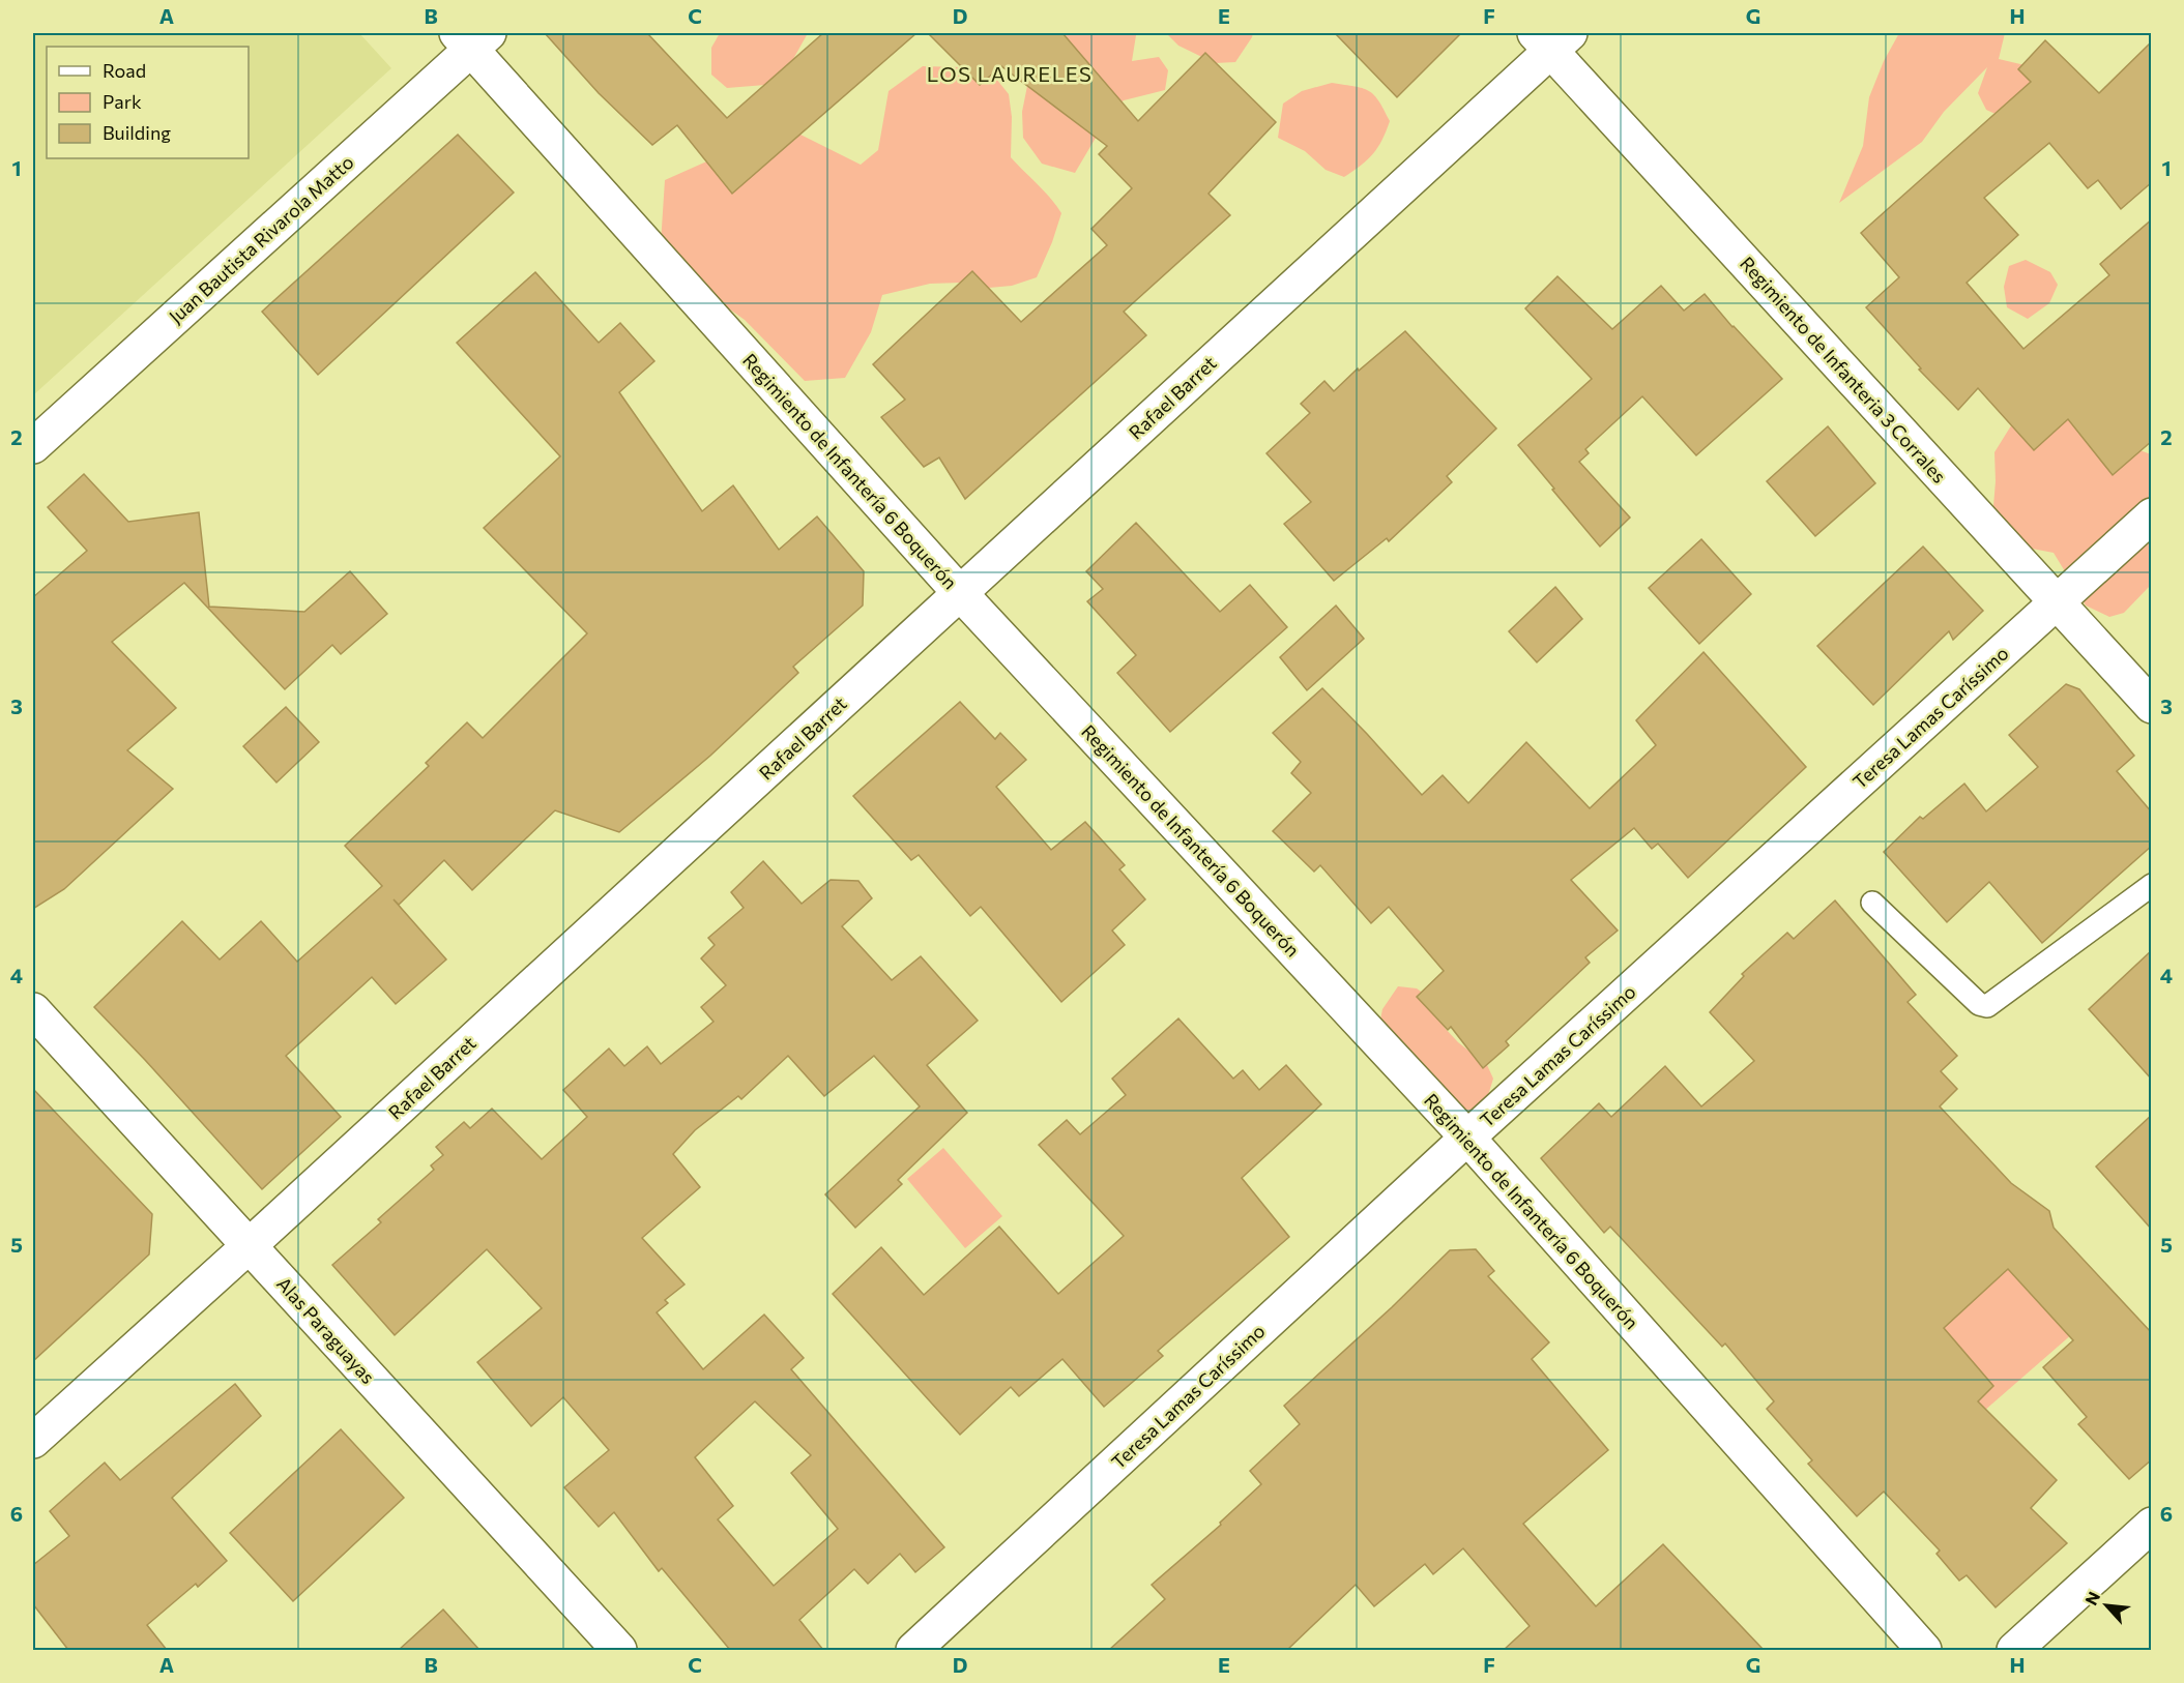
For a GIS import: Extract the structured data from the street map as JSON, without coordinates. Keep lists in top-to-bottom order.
{
  "streets": {
    "street": [
      "Juan Bautista Rivarola Matto",
      "Regimiento de Infanteria 3 Corrales",
      "Rafael Barret",
      "Regimiento de Infantería 6 Boquerón",
      "Teresa Lamas Caríssimo",
      "Alas Paraguayas"
    ]
  },
  "crossings": [
    ["Juan Bautista Rivarola Matto", "Regimiento de Infantería 6 Boquerón"],
    ["Regimiento de Infanteria 3 Corrales", "Rafael Barret"],
    ["Regimiento de Infanteria 3 Corrales", "Teresa Lamas Caríssimo"],
    ["Rafael Barret", "Regimiento de Infantería 6 Boquerón"],
    ["Rafael Barret", "Alas Paraguayas"],
    ["Regimiento de Infantería 6 Boquerón", "Teresa Lamas Caríssimo"]
  ],
  "districts": ["LOS LAURELES"],
  "legend": ["Road", "Park", "Building"],
  "north": "top left",
  "grid": {
    "columns": [
      "A",
      "B",
      "C",
      "D",
      "E",
      "F",
      "G",
      "H"
    ],
    "rows": [
      "1",
      "2",
      "3",
      "4",
      "5",
      "6"
    ]
  }
}
